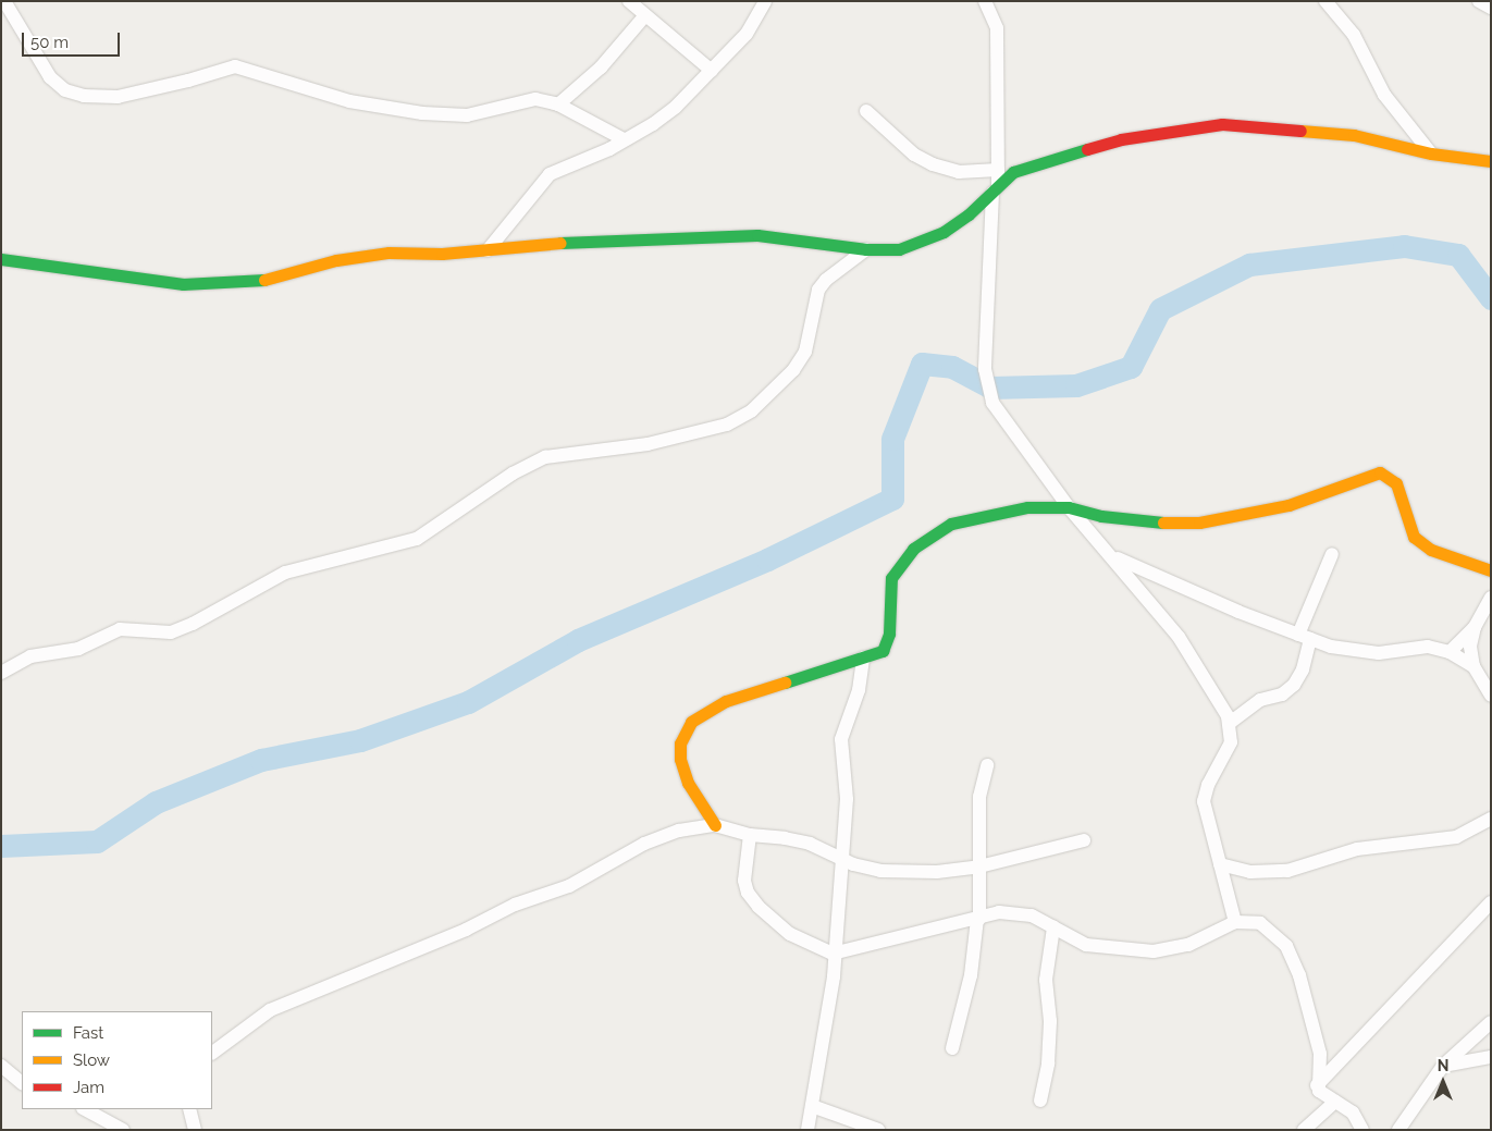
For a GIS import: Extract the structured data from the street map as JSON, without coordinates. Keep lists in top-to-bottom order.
{
  "legend": ["Fast", "Slow", "Jam"],
  "scale_bar": "50 m",
  "north": "top"
}
